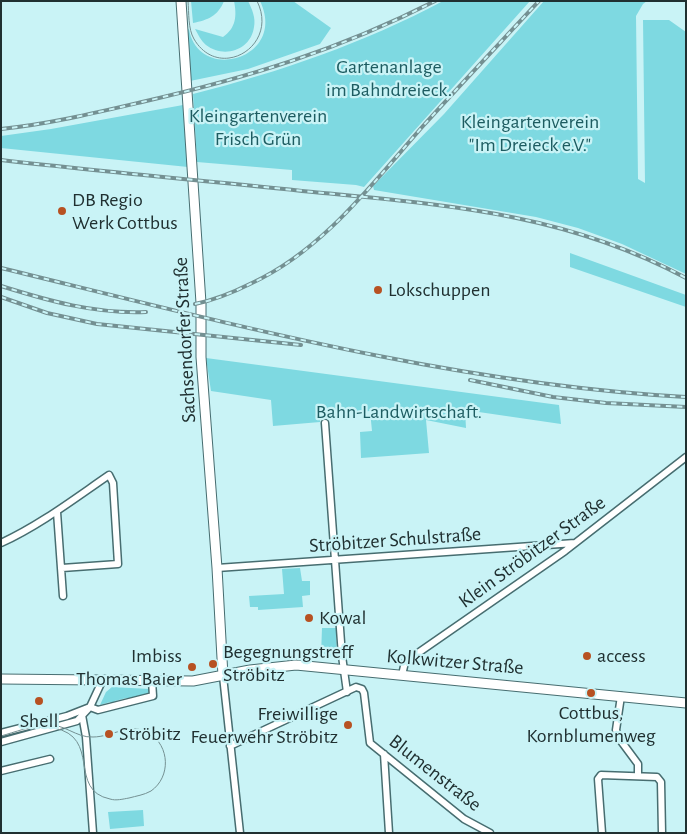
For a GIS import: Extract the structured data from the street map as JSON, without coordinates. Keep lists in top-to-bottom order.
{
  "streets": {
    "main road": ["Sachsendorfer Straße", "Kolkwitzer Straße"],
    "street": ["Ströbitzer Schulstraße", "Klein Ströbitzer Straße", "Blumenstraße"]
  },
  "crossings": [
    ["Sachsendorfer Straße", "Ströbitzer Schulstraße"],
    ["Sachsendorfer Straße", "Kolkwitzer Straße"],
    ["Ströbitzer Schulstraße", "Klein Ströbitzer Straße"],
    ["Klein Ströbitzer Straße", "Kolkwitzer Straße"]
  ],
  "parks": [
    "Gartenanlage im Bahndreieck.",
    "Kleingartenverein Frisch Grün",
    "Kleingartenverein \"Im Dreieck e.V.\"",
    "Bahn-Landwirtschaft."
  ],
  "places": [
    "DB Regio Werk Cottbus",
    "Lokschuppen",
    "Kowal",
    "access",
    "Begegnungstreff Ströbitz",
    "Imbiss Thomas Baier",
    "Cottbus, Kornblumenweg",
    "Shell",
    "Freiwillige Feuerwehr Ströbitz",
    "Ströbitz"
  ]
}
